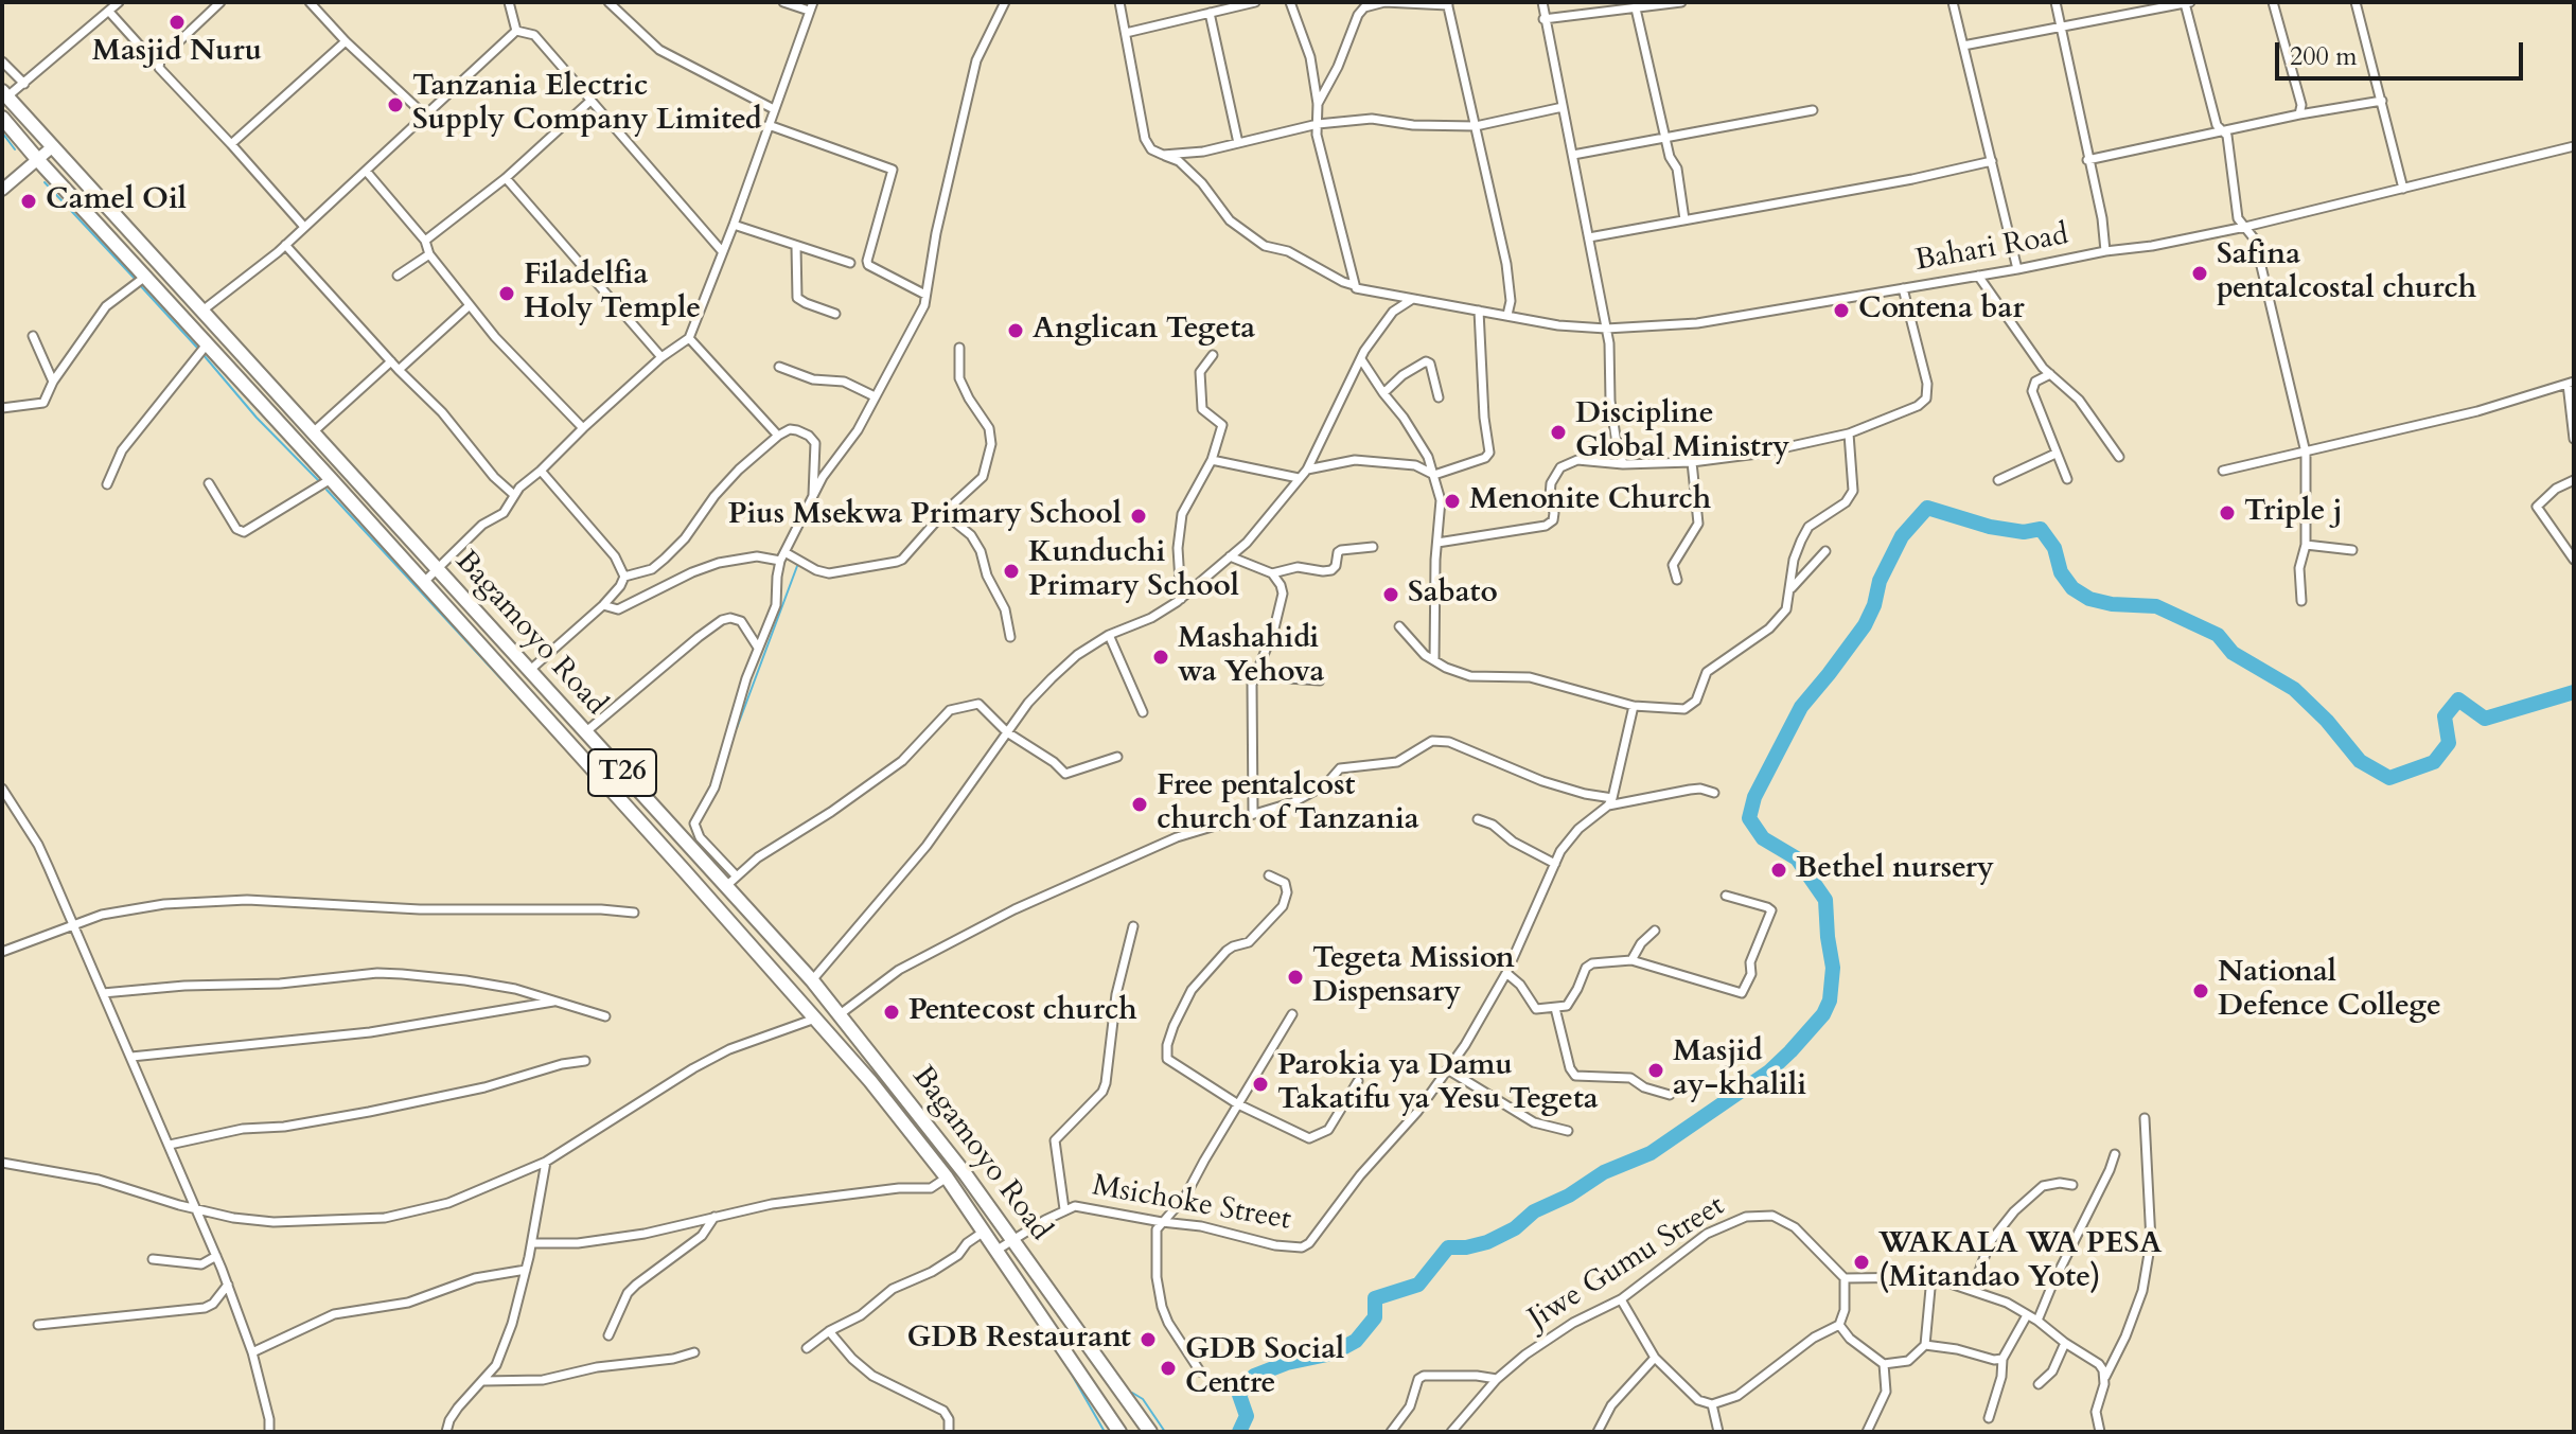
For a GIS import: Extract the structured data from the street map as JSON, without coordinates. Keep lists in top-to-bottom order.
{
  "streets": {
    "highway": ["Bagamoyo Road", "T26"],
    "street": ["Bahari Road", "Msichoke Street", "Jiwe Gumu Street"]
  },
  "crossings": [
    ["Bagamoyo Road", "Msichoke Street"]
  ],
  "places": [
    "Masjid Nuru",
    "Tanzania Electric Supply Company Limited",
    "Camel Oil",
    "Safina pentalcostal church",
    "Filadelfia Holy Temple",
    "Contena bar",
    "Anglican Tegeta",
    "Discipline Global Ministry",
    "Menonite Church",
    "Triple j",
    "Pius Msekwa Primary School",
    "Kunduchi Primary School",
    "Sabato",
    "Mashahidi wa Yehova",
    "Free pentalcost church of Tanzania",
    "Bethel nursery",
    "Tegeta Mission Dispensary",
    "National Defence College",
    "Pentecost church",
    "Masjid ay-khalili",
    "Parokia ya Damu Takatifu ya Yesu Tegeta",
    "WAKALA WA PESA (Mitandao Yote)",
    "GDB Restaurant",
    "GDB Social Centre"
  ],
  "scale_bar": "200 m"
}
